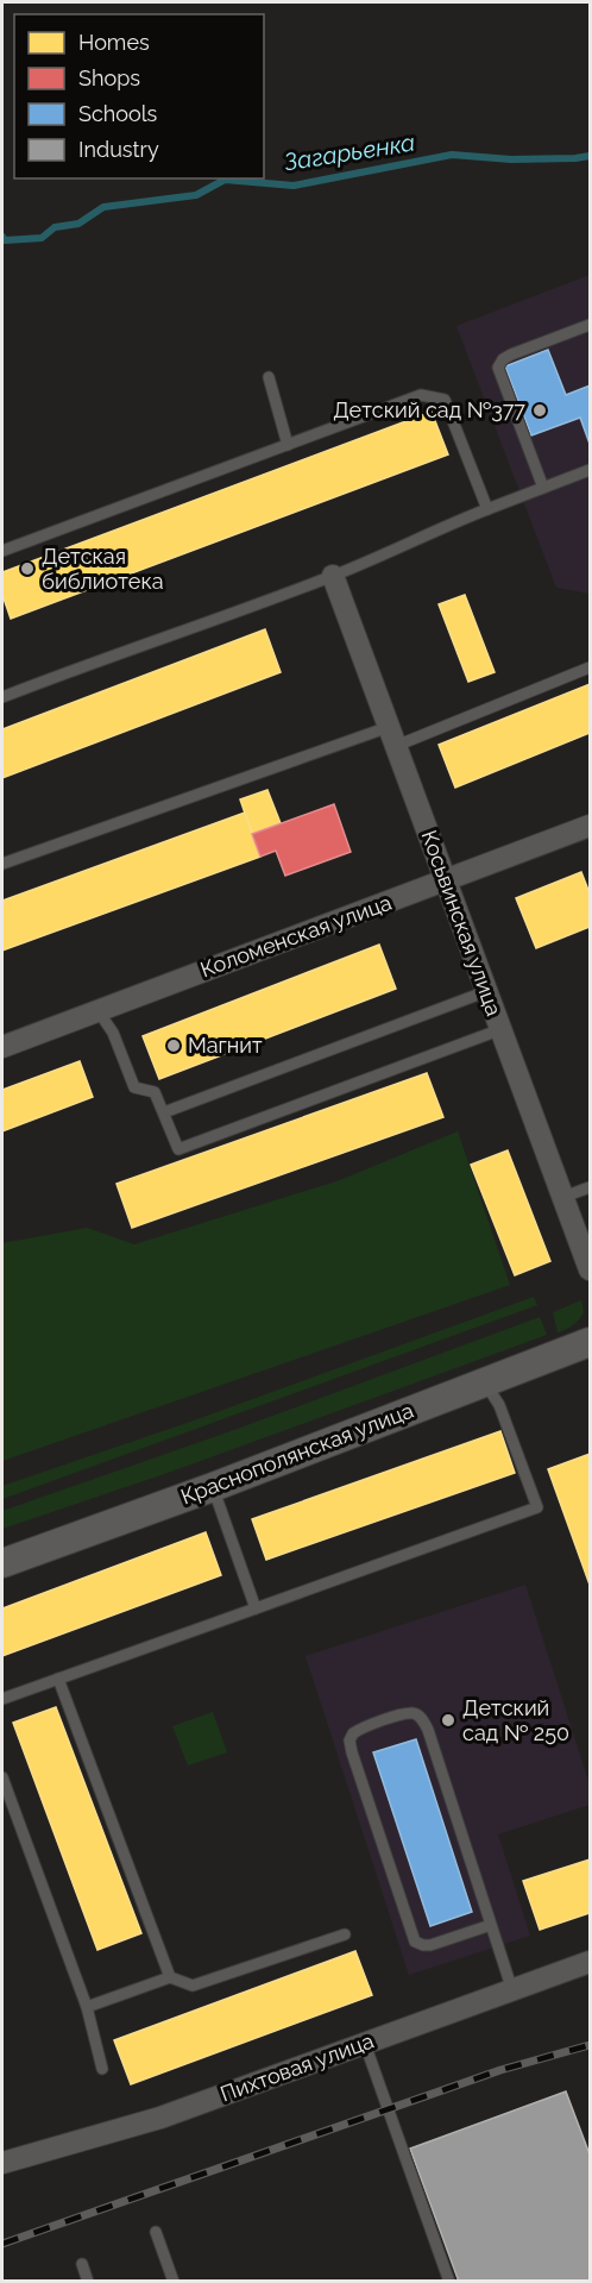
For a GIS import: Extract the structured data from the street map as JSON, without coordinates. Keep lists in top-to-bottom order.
{
  "streets": {
    "main road": ["Краснополянская улица"],
    "street": ["Косьвинская улица", "Коломенская улица", "Пихтовая улица"]
  },
  "crossings": [
    ["Косьвинская улица", "Коломенская улица"]
  ],
  "water": ["Загарьенка"],
  "places": [
    "Детский сад №377",
    "Детская библиотека",
    "Магнит",
    "Детский сад № 250"
  ],
  "legend": [
    "Homes",
    "Shops",
    "Schools",
    "Industry"
  ]
}
